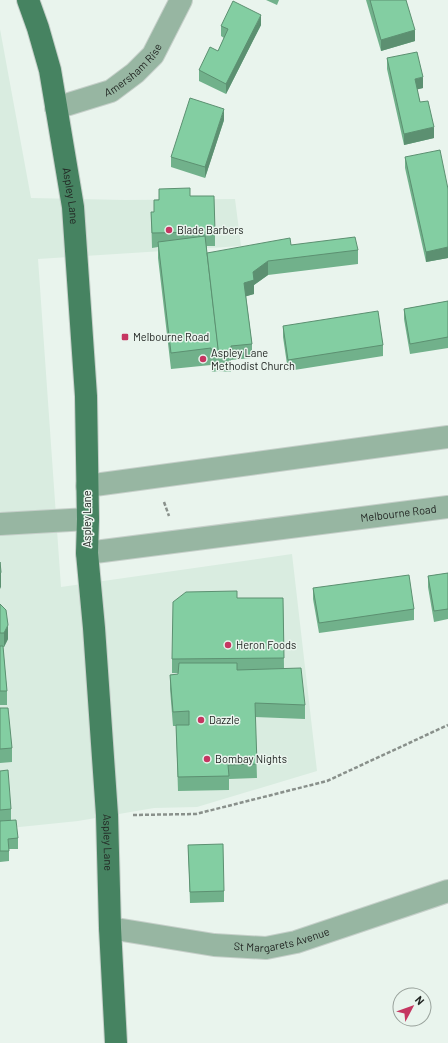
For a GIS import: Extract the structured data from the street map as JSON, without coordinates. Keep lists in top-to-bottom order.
{
  "streets": {
    "main road": ["Aspley Lane"],
    "street": ["Amersham Rise", "Melbourne Road", "St Margarets Avenue"]
  },
  "crossings": [
    ["Amersham Rise", "Aspley Lane"],
    ["Aspley Lane", "Melbourne Road"],
    ["Aspley Lane", "St Margarets Avenue"]
  ],
  "places": {
    "other": [
      "Blade Barbers",
      "Aspley Lane Methodist Church",
      "Heron Foods",
      "Dazzle",
      "Bombay Nights"
    ],
    "transit": ["Melbourne Road"]
  },
  "north": "top right"
}
